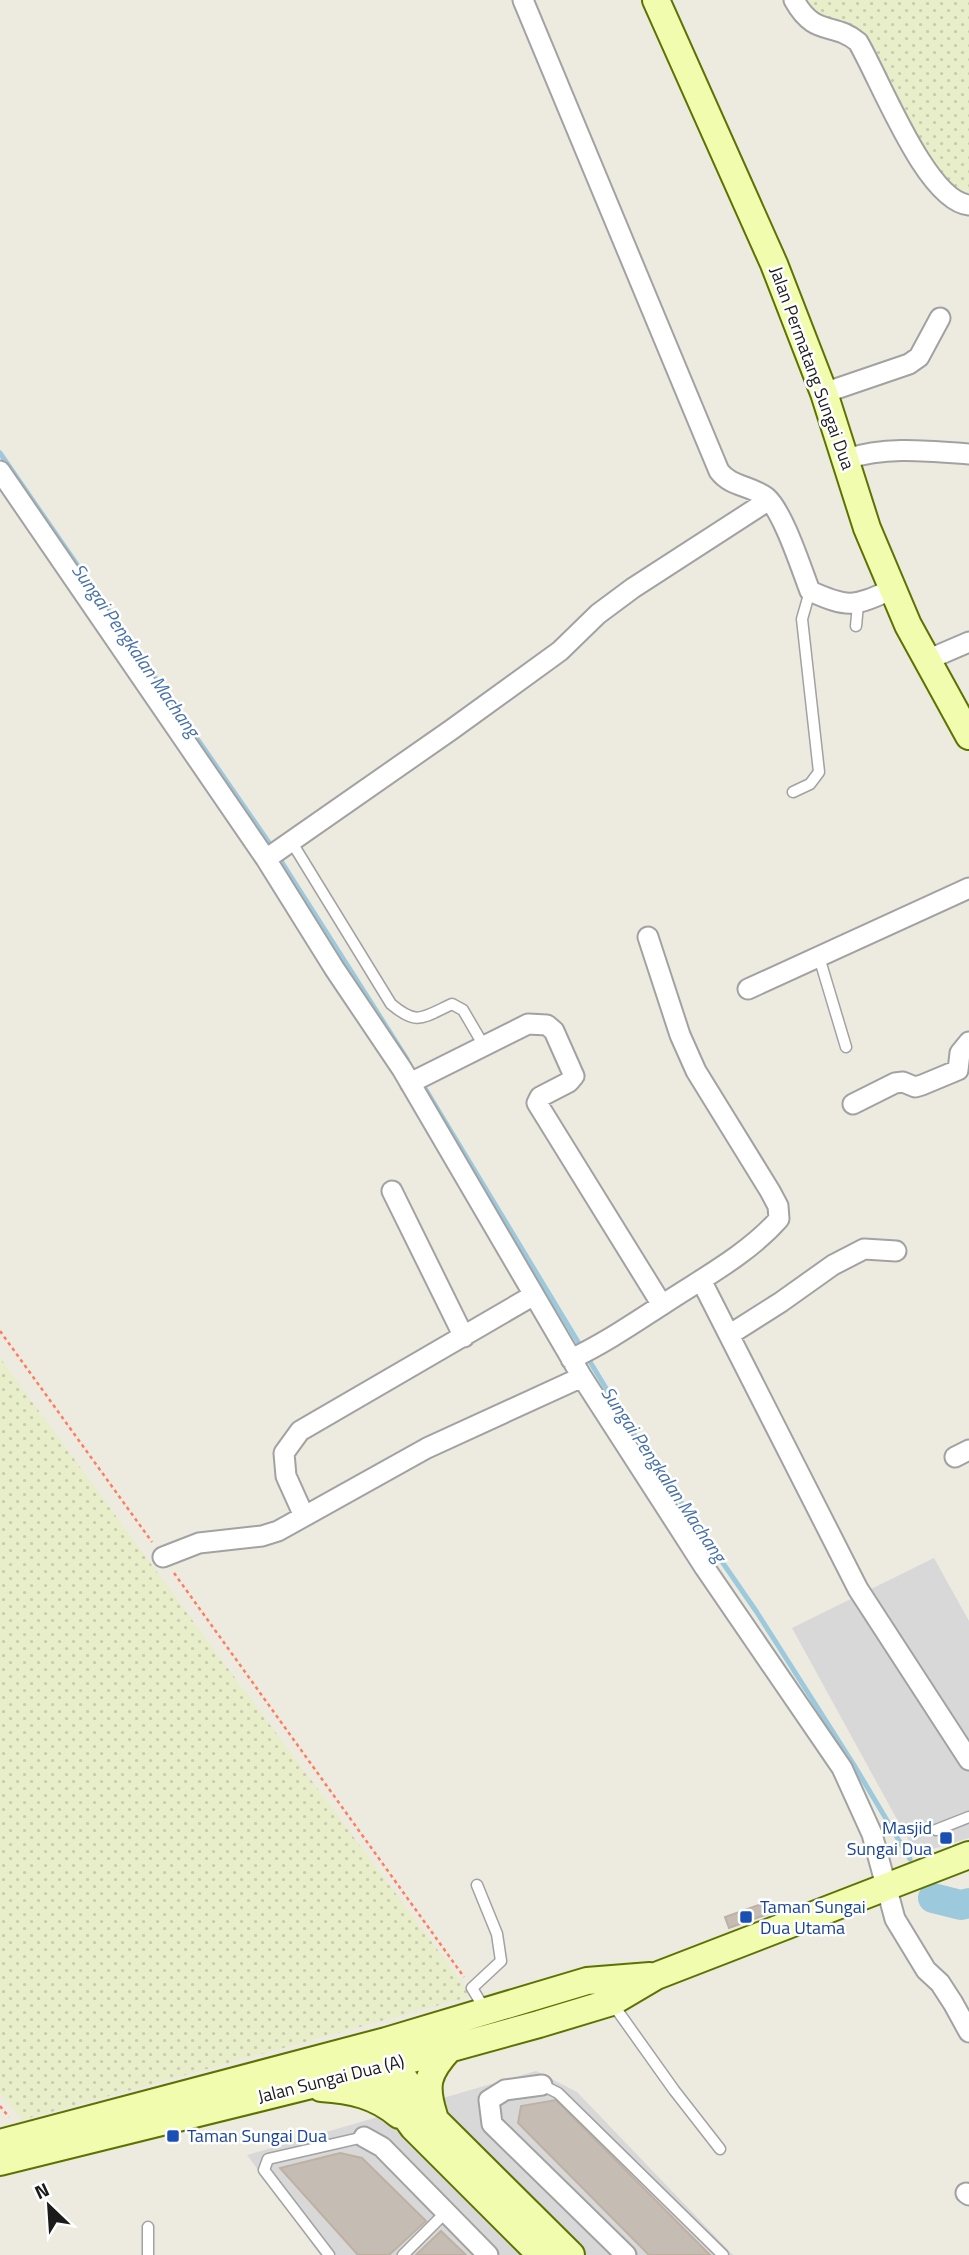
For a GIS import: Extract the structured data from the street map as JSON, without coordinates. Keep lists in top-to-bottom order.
{
  "streets": {
    "main road": ["Jalan Permatang Sungai Dua", "Jalan Sungai Dua (A)"]
  },
  "water": ["Sungai Pengkalan Machang"],
  "places": {
    "transit": ["Masjid Sungai Dua", "Taman Sungai Dua Utama", "Taman Sungai Dua"]
  },
  "north": "top left"
}
